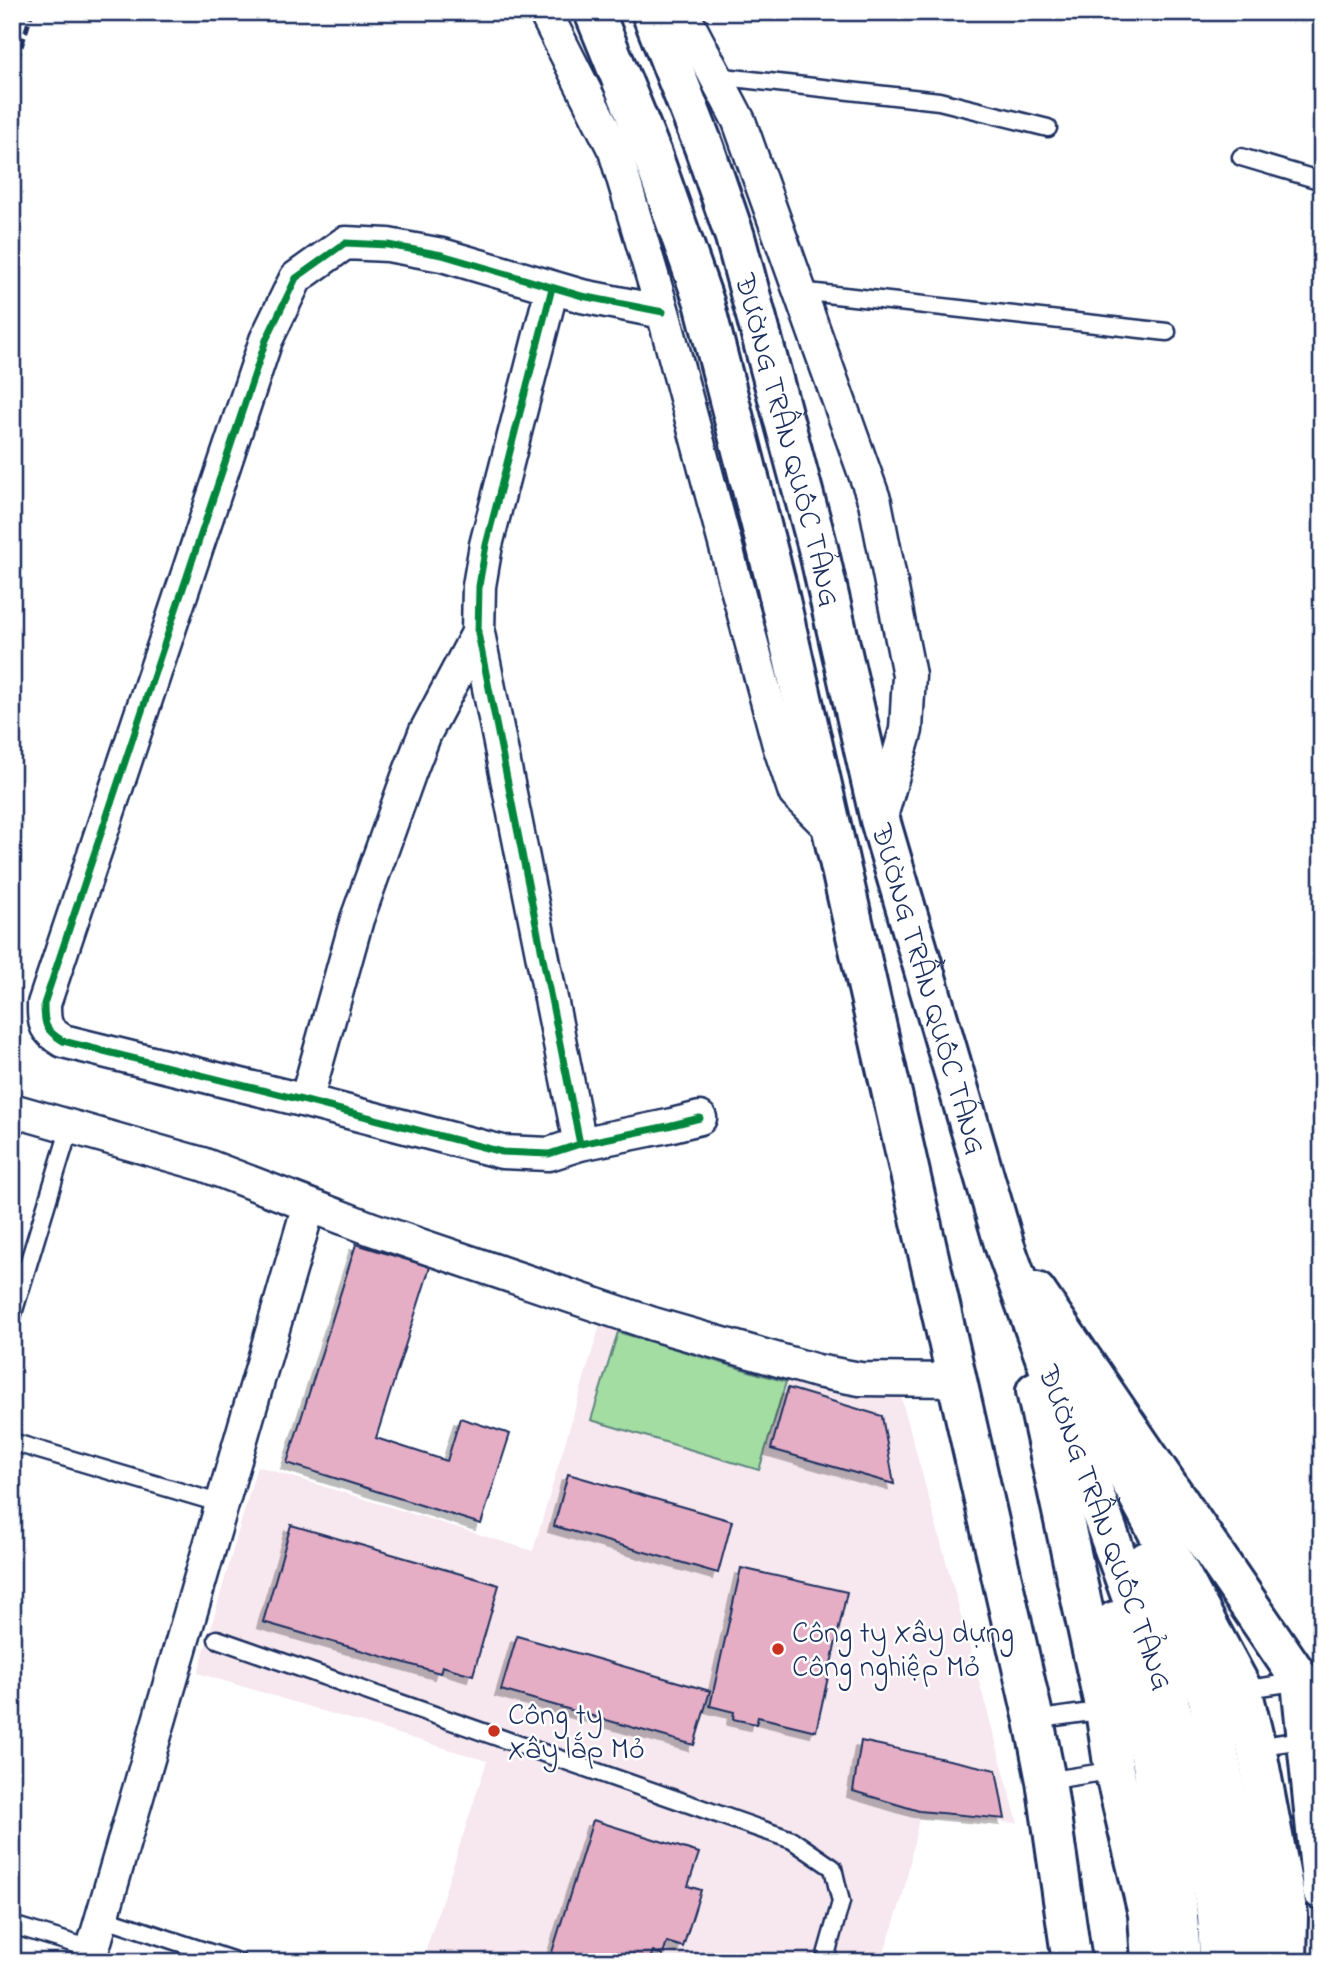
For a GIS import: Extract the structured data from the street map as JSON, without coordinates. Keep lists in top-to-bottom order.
{
  "streets": {
    "highway": ["ĐƯỜNG TRẦN QUỐC TẢNG"]
  },
  "places": ["Công ty Xây dựng Công nghiệp Mỏ", "Công ty Xây lắp Mỏ"]
}
